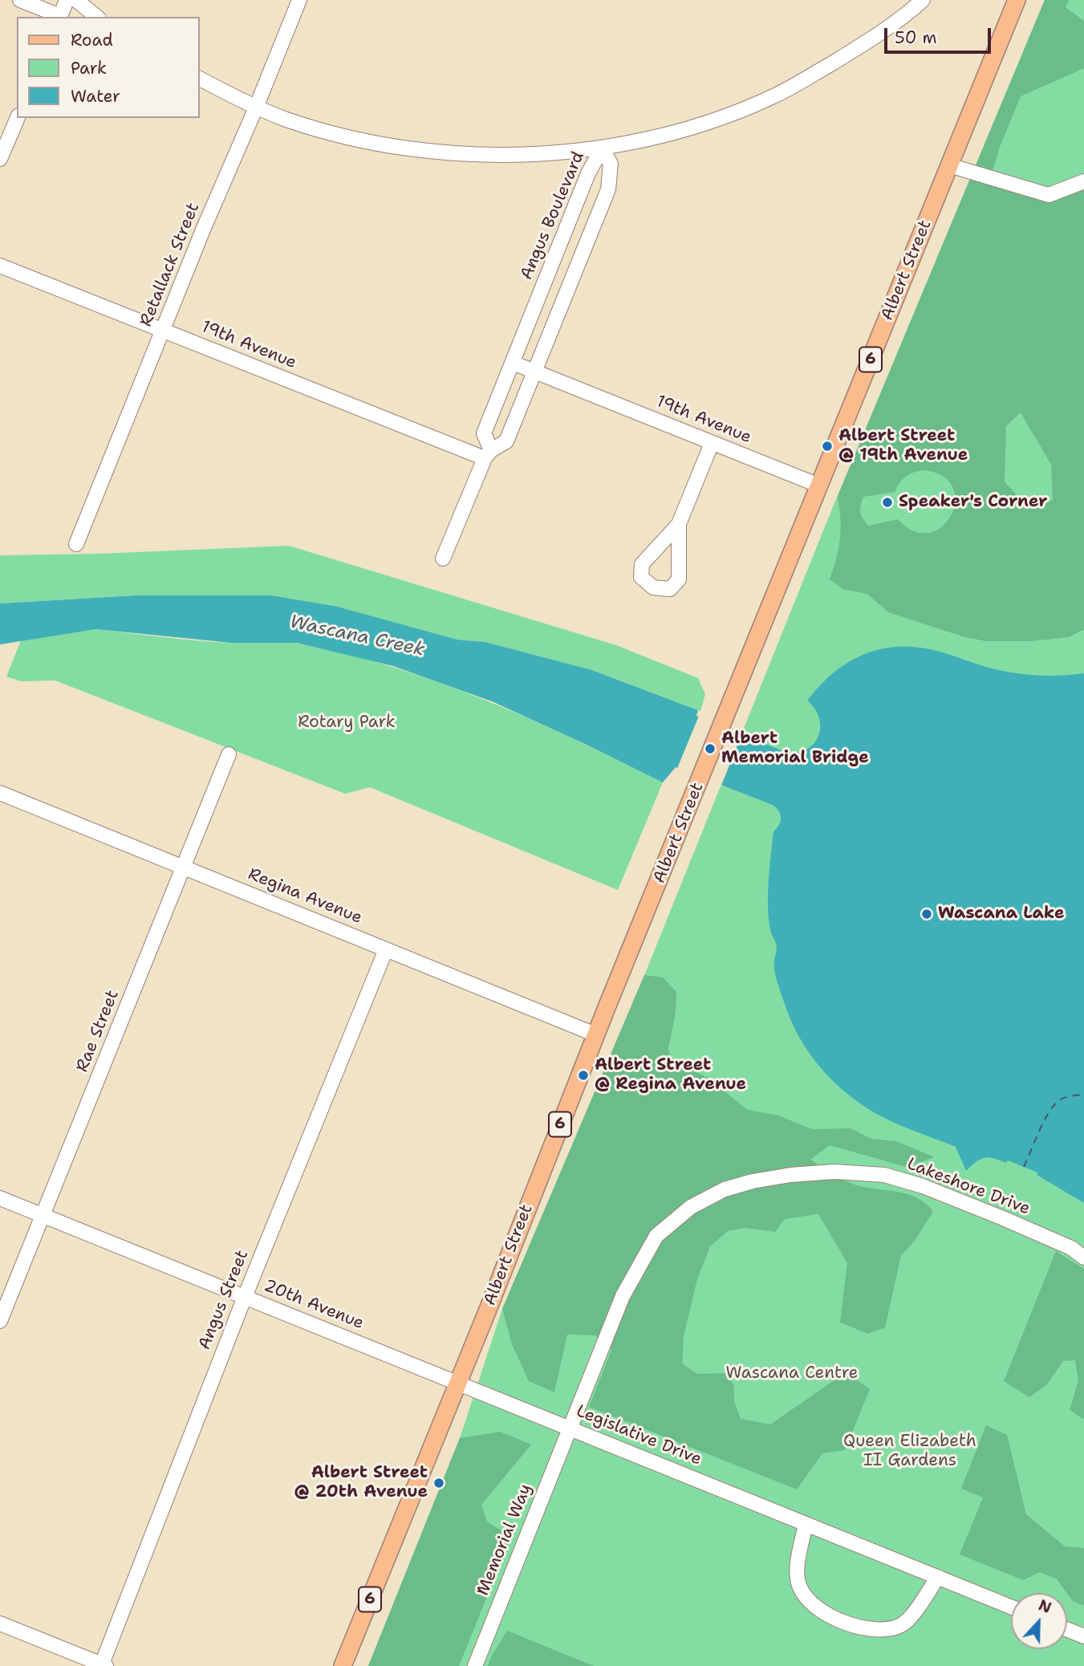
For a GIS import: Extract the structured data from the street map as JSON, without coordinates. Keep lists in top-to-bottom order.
{
  "streets": {
    "main road": ["Albert Street", "6"],
    "street": [
      "Angus Boulevard",
      "Retallack Street",
      "19th Avenue",
      "Regina Avenue",
      "Rae Street",
      "Lakeshore Drive",
      "Angus Street",
      "20th Avenue",
      "Legislative Drive",
      "Memorial Way"
    ]
  },
  "crossings": [
    ["Angus Boulevard", "19th Avenue"],
    ["Retallack Street", "19th Avenue"],
    ["Albert Street", "19th Avenue"],
    ["Albert Street", "Regina Avenue"],
    ["Albert Street", "20th Avenue"],
    ["Albert Street", "Legislative Drive"],
    ["Regina Avenue", "Rae Street"],
    ["Regina Avenue", "Angus Street"],
    ["Rae Street", "20th Avenue"],
    ["Lakeshore Drive", "Legislative Drive"],
    ["Lakeshore Drive", "Memorial Way"],
    ["Angus Street", "20th Avenue"],
    ["20th Avenue", "Legislative Drive"],
    ["Legislative Drive", "Memorial Way"]
  ],
  "water": ["Wascana Creek"],
  "parks": ["Rotary Park", "Wascana Centre", "Queen Elizabeth II Gardens"],
  "places": [
    "Albert Street @ 19th Avenue",
    "Speaker's Corner",
    "Albert Memorial Bridge",
    "Wascana Lake",
    "Albert Street @ Regina Avenue",
    "Albert Street @ 20th Avenue"
  ],
  "legend": ["Road", "Park", "Water"],
  "scale_bar": "50 m",
  "north": "top"
}
